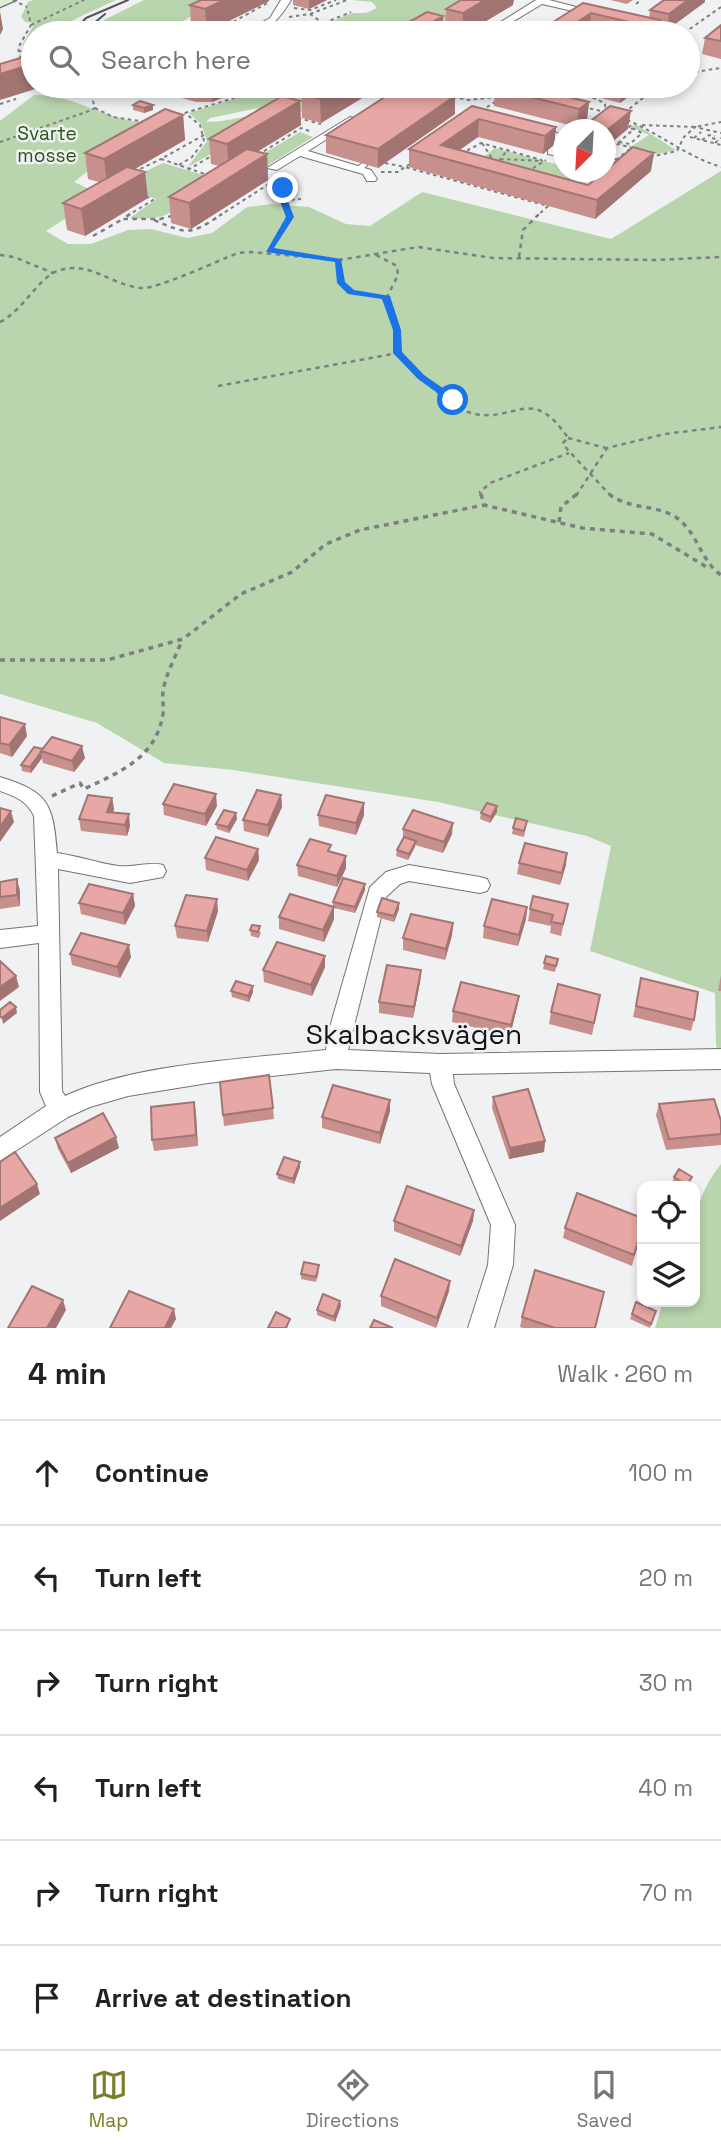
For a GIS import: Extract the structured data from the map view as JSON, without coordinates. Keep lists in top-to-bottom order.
{
  "streets": {
    "street": ["Skalbacksvägen"]
  },
  "parks": ["Svarte mosse"],
  "north": "bottom left",
  "page": {
    "search": "Search here",
    "heading": ["4 min", "Walk · 260 m"],
    "list": [
      ["Continue", "100 m"],
      ["Turn left", "20 m"],
      ["Turn right", "30 m"],
      ["Turn left", "40 m"],
      ["Turn right", "70 m"],
      "Arrive at destination"
    ],
    "nav": ["Map", "Directions", "Saved"]
  }
}
